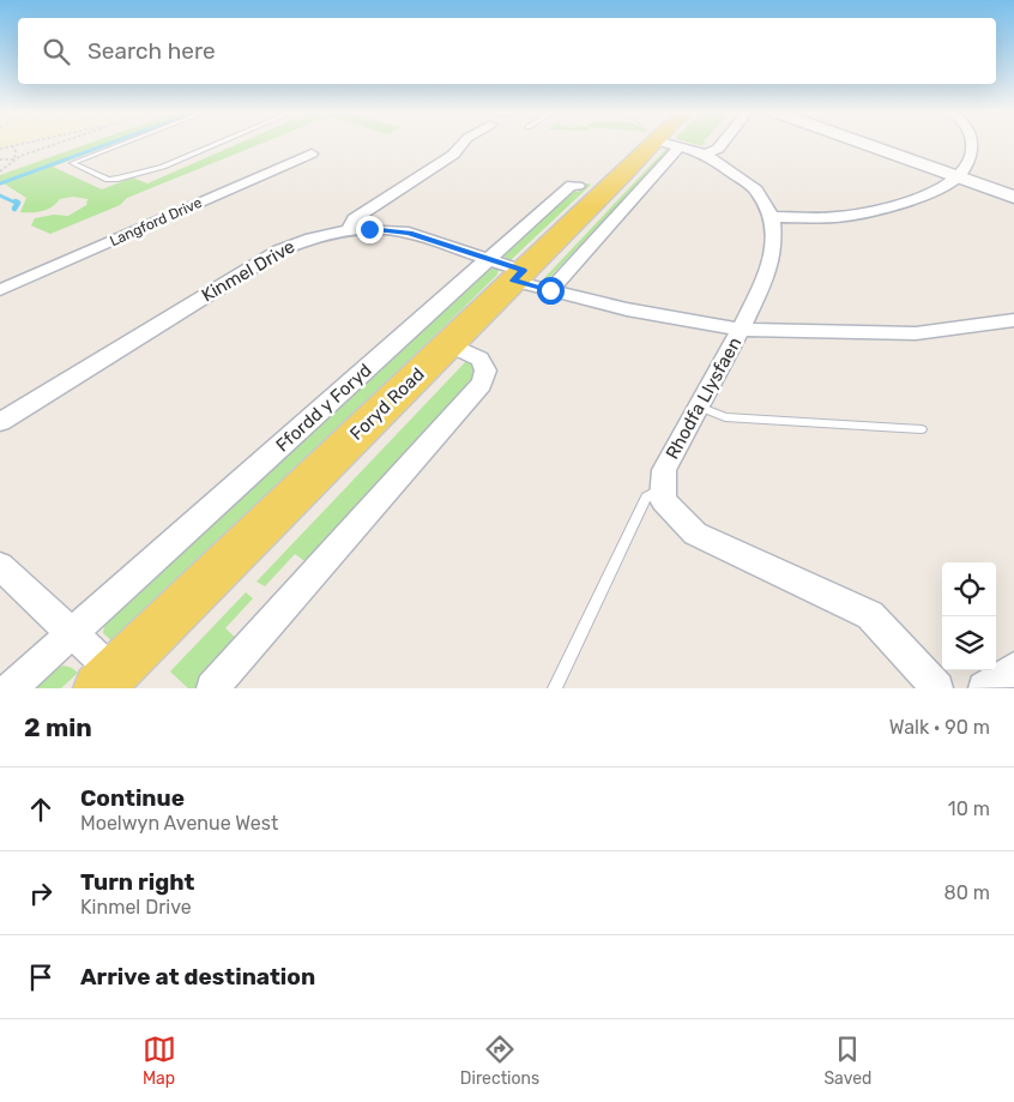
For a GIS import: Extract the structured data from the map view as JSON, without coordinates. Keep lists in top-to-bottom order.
{
  "streets": {
    "main road": ["Foryd Road"],
    "street": [
      "Langford Drive",
      "Kinmel Drive",
      "Rhodfa Llysfaen",
      "Ffordd y Foryd"
    ]
  },
  "crossings": [
    ["Kinmel Drive", "Rhodfa Llysfaen"],
    ["Kinmel Drive", "Foryd Road"],
    ["Kinmel Drive", "Ffordd y Foryd"],
    ["Foryd Road", "Ffordd y Foryd"]
  ],
  "page": {
    "search": "Search here",
    "heading": ["2 min", "Walk · 90 m"],
    "list": [
      ["Continue", "Moelwyn Avenue West", "10 m"],
      ["Turn right", "Kinmel Drive", "80 m"],
      "Arrive at destination"
    ],
    "nav": ["Map", "Directions", "Saved"]
  }
}
